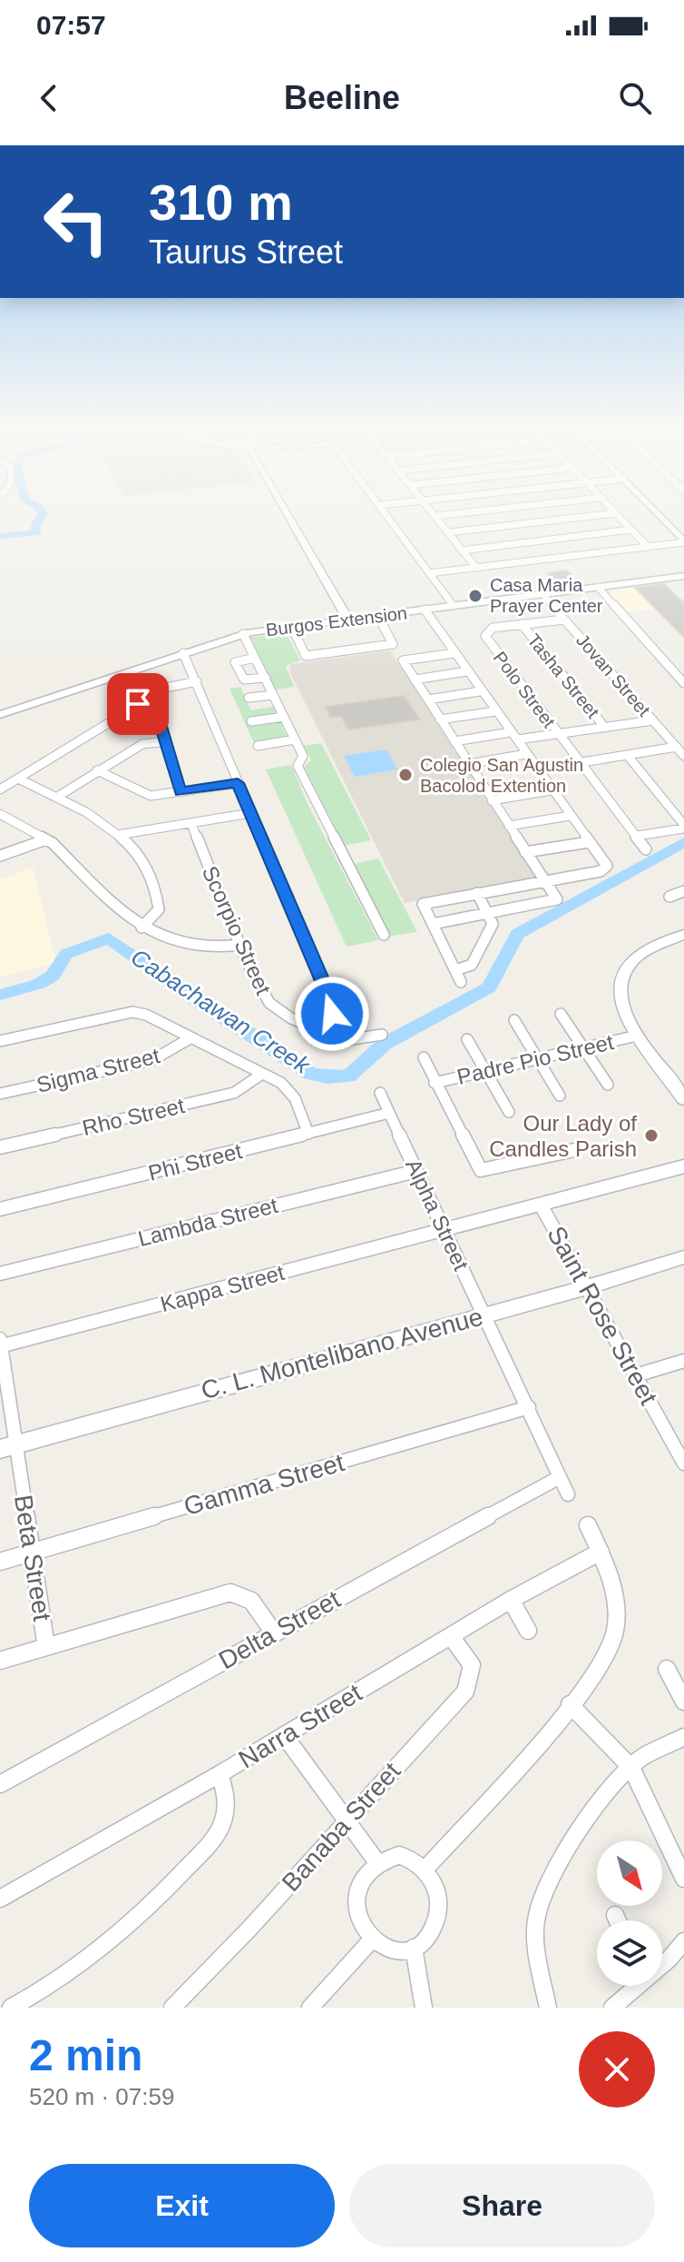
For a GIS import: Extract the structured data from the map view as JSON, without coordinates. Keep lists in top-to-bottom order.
{
  "streets": {
    "street": [
      "Burgos Extension",
      "Jovan Street",
      "Tasha Street",
      "Polo Street",
      "Scorpio Street",
      "Padre Pio Street",
      "Sigma Street",
      "Rho Street",
      "Phi Street",
      "Alpha Street",
      "Lambda Street",
      "Kappa Street",
      "Saint Rose Street",
      "C. L. Montelibano Avenue",
      "Gamma Street",
      "Beta Street",
      "Delta Street",
      "Narra Street",
      "Banaba Street"
    ]
  },
  "crossings": [
    ["Burgos Extension", "Jovan Street"],
    ["Tasha Street", "Polo Street"],
    ["Phi Street", "Alpha Street"],
    ["Alpha Street", "Lambda Street"],
    ["Alpha Street", "Kappa Street"],
    ["Alpha Street", "C. L. Montelibano Avenue"],
    ["Alpha Street", "Gamma Street"],
    ["Alpha Street", "Delta Street"],
    ["Kappa Street", "Saint Rose Street"],
    ["Kappa Street", "Beta Street"],
    ["Saint Rose Street", "C. L. Montelibano Avenue"],
    ["C. L. Montelibano Avenue", "Beta Street"],
    ["Gamma Street", "Beta Street"],
    ["Narra Street", "Banaba Street"]
  ],
  "water": ["Cabachawan Creek"],
  "places": ["Casa Maria Prayer Center", "Colegio San Agustin Bacolod Extention", "Our Lady of Candles Parish"],
  "north": "bottom right",
  "page": {
    "status": "07:57",
    "header": "Beeline",
    "turn": ["310 m", "Taurus Street"],
    "heading": ["2 min", "520 m · 07:59"],
    "buttons": ["Exit", "Share"]
  }
}
